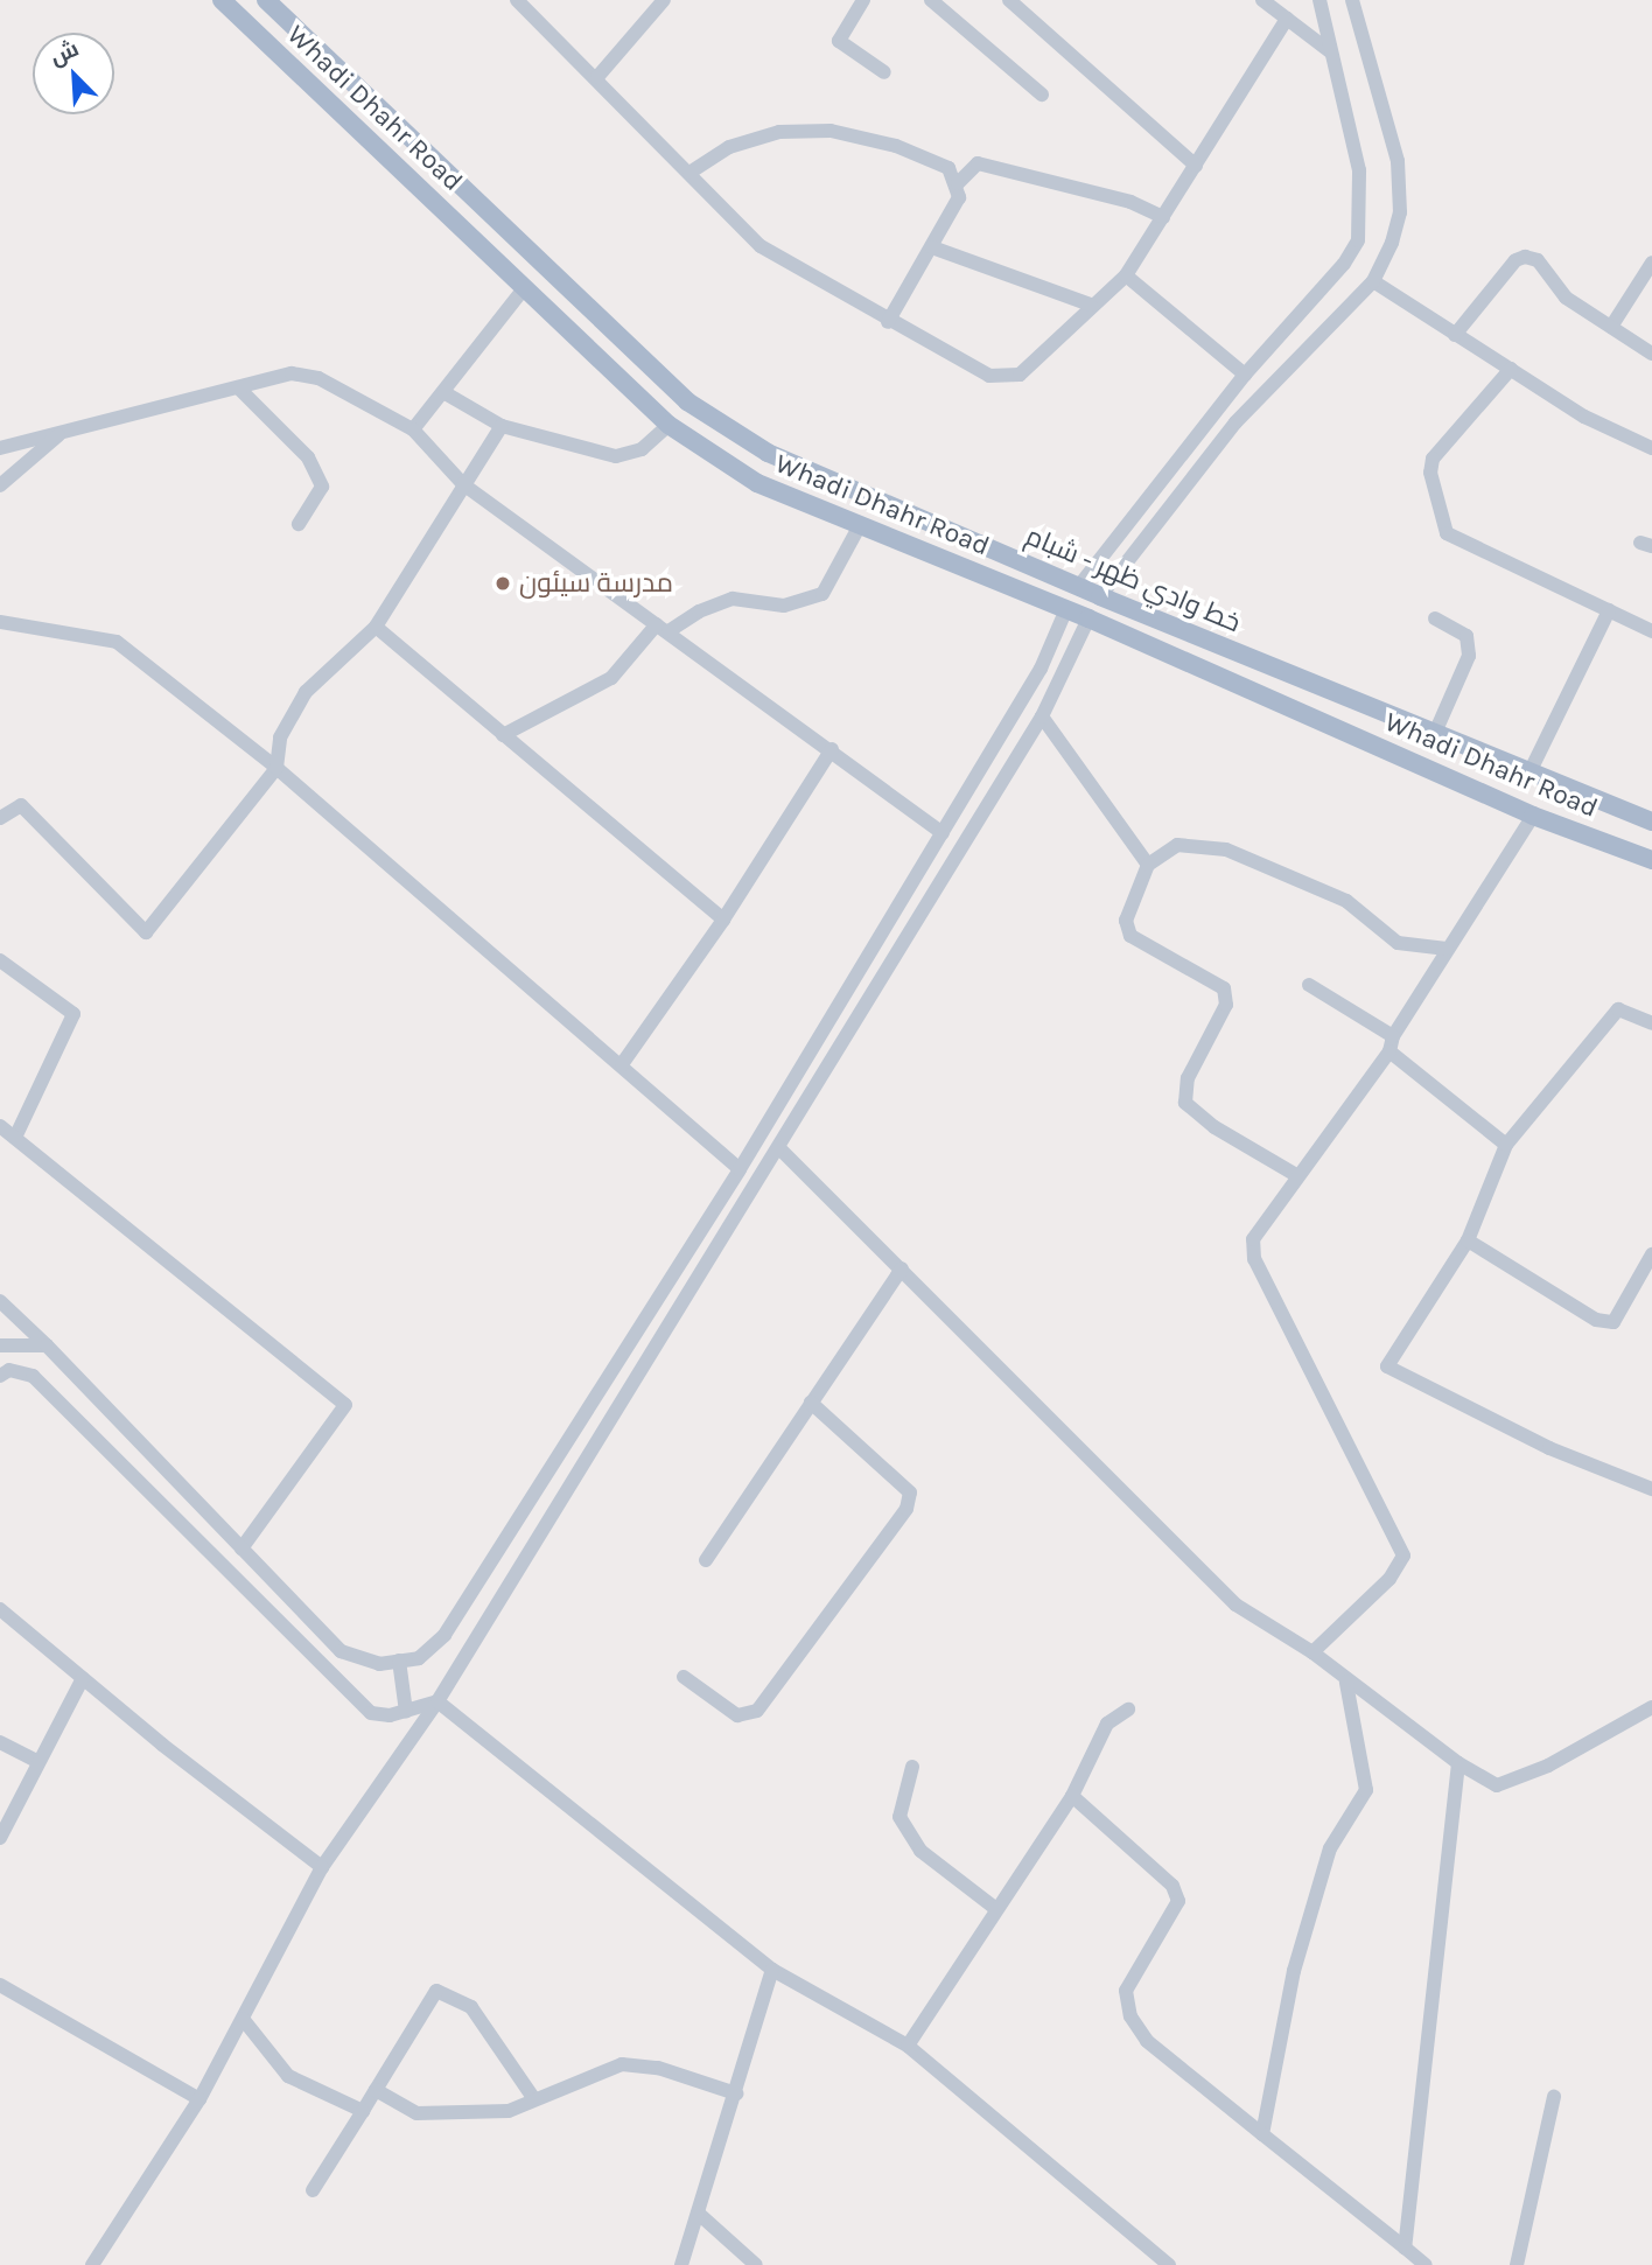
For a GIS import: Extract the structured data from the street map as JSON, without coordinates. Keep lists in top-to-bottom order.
{
  "streets": {
    "main road": ["Whadi Dhahr Road", "خط وادي ظهر - شبام"]
  },
  "places": ["مدرسة سيئون"],
  "north": "top left"
}
